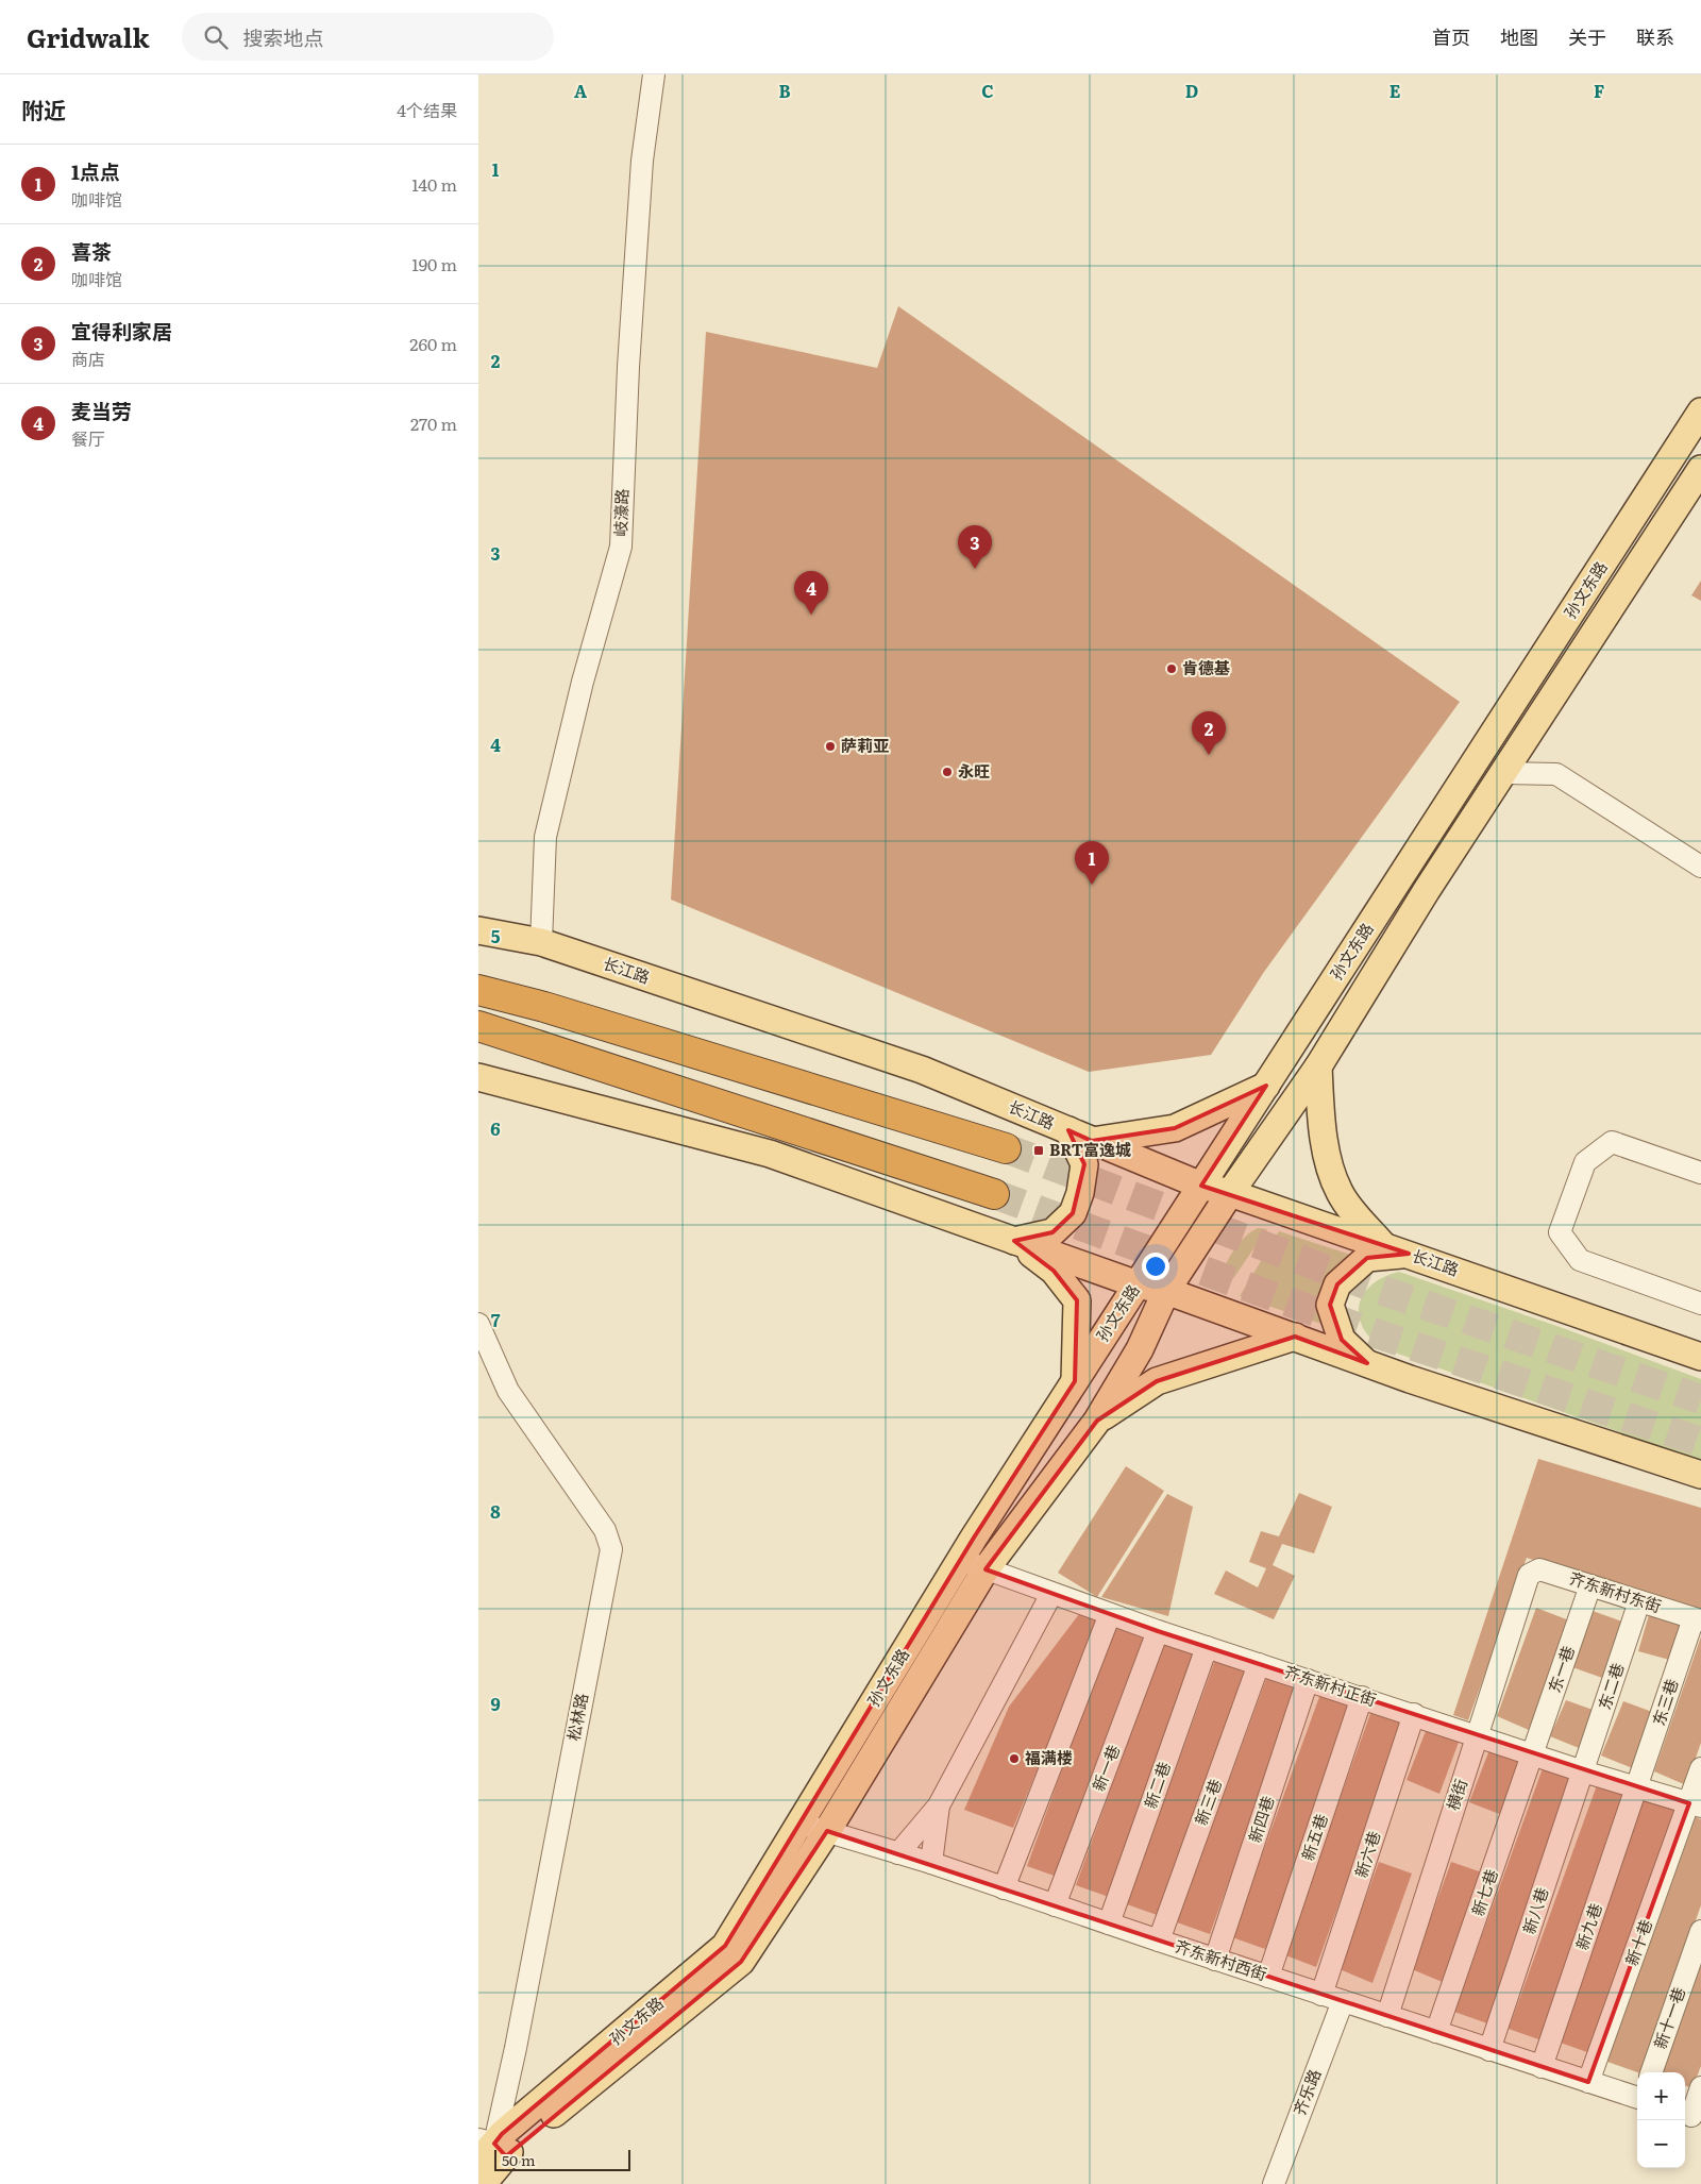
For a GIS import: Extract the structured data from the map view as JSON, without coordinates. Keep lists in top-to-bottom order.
{
  "streets": {
    "main road": ["孙文东路", "长江路"],
    "street": [
      "岐濠路",
      "齐东新村东街",
      "东一巷",
      "齐东新村正街",
      "东二巷",
      "东三巷",
      "松林路",
      "新一巷",
      "新二巷",
      "横街",
      "新三巷",
      "新四巷",
      "新五巷",
      "新六巷",
      "新七巷",
      "新八巷",
      "新九巷",
      "新十巷",
      "齐东新村西街",
      "新十一巷",
      "齐乐路"
    ]
  },
  "crossings": [
    ["岐濠路", "长江路"],
    ["孙文东路", "长江路"],
    ["孙文东路", "齐东新村正街"],
    ["孙文东路", "松林路"],
    ["孙文东路", "齐东新村西街"],
    ["齐东新村东街", "东一巷"],
    ["齐东新村东街", "东二巷"],
    ["齐东新村东街", "东三巷"],
    ["齐东新村东街", "横街"],
    ["东一巷", "齐东新村正街"],
    ["东一巷", "新七巷"],
    ["齐东新村正街", "东二巷"],
    ["齐东新村正街", "东三巷"],
    ["齐东新村正街", "新一巷"],
    ["齐东新村正街", "新二巷"],
    ["齐东新村正街", "横街"],
    ["齐东新村正街", "新三巷"],
    ["齐东新村正街", "新四巷"],
    ["齐东新村正街", "新五巷"],
    ["齐东新村正街", "新六巷"],
    ["齐东新村正街", "新七巷"],
    ["齐东新村正街", "新八巷"],
    ["齐东新村正街", "新九巷"],
    ["齐东新村正街", "新十巷"],
    ["东二巷", "新八巷"],
    ["东三巷", "新九巷"],
    ["新一巷", "齐东新村西街"],
    ["新二巷", "齐东新村西街"],
    ["横街", "齐东新村西街"],
    ["新三巷", "齐东新村西街"],
    ["新四巷", "齐东新村西街"],
    ["新五巷", "齐东新村西街"],
    ["新六巷", "齐东新村西街"],
    ["新七巷", "齐东新村西街"],
    ["新八巷", "齐东新村西街"],
    ["新九巷", "齐东新村西街"],
    ["新十巷", "齐东新村西街"],
    ["齐东新村西街", "齐乐路"]
  ],
  "places": {
    "other": [
      "肯德基",
      "萨莉亚",
      "永旺",
      "福满楼"
    ],
    "transit": ["BRT富逸城"]
  },
  "scale_bar": "50 m",
  "page": {
    "header": "Gridwalk",
    "search": "搜索地点",
    "nav": [
      "首页",
      "地图",
      "关于",
      "联系"
    ],
    "heading": ["附近", "4个结果"],
    "list": [
      {
        "mark": "1",
        "name": "1点点",
        "note": "咖啡馆",
        "value": "140 m"
      },
      {
        "mark": "2",
        "name": "喜茶",
        "note": "咖啡馆",
        "value": "190 m"
      },
      {
        "mark": "3",
        "name": "宜得利家居",
        "note": "商店",
        "value": "260 m"
      },
      {
        "mark": "4",
        "name": "麦当劳",
        "note": "餐厅",
        "value": "270 m"
      }
    ],
    "pins": [
      "3",
      "4",
      "2",
      "1"
    ],
    "map_buttons": ["+", "−"],
    "scale": "50 m"
  },
  "grid": {
    "columns": [
      "A",
      "B",
      "C",
      "D",
      "E",
      "F"
    ],
    "rows": [
      "1",
      "2",
      "3",
      "4",
      "5",
      "6",
      "7",
      "8",
      "9"
    ]
  }
}
